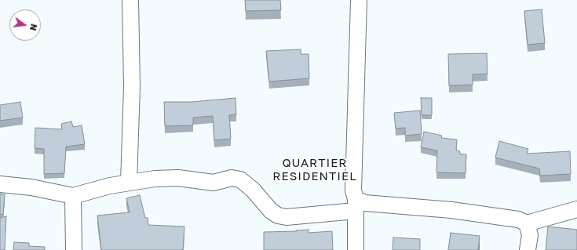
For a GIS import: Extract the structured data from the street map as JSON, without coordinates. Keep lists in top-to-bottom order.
{
  "districts": ["QUARTIER RESIDENTIEL"],
  "north": "right"
}
